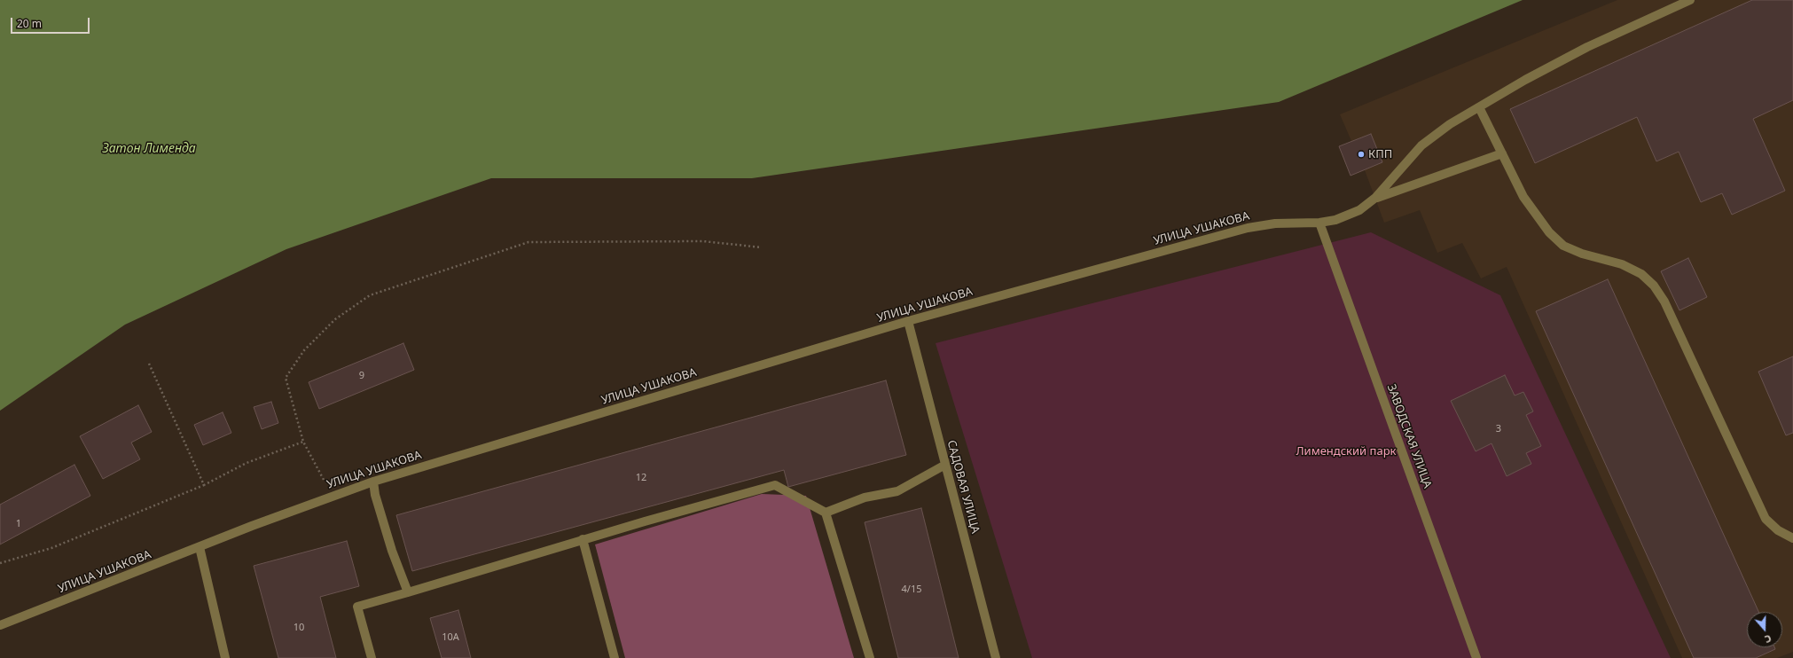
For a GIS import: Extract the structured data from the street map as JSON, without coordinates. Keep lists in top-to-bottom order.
{
  "streets": {
    "street": ["УЛИЦА УШАКОВА", "ЗАВОДСКАЯ УЛИЦА", "САДОВАЯ УЛИЦА"]
  },
  "crossings": [
    ["УЛИЦА УШАКОВА", "ЗАВОДСКАЯ УЛИЦА"],
    ["УЛИЦА УШАКОВА", "САДОВАЯ УЛИЦА"]
  ],
  "water": ["Затон Лименда"],
  "parks": ["Лимендский парк"],
  "places": ["КПП"],
  "house_numbers": [
    "9",
    "3",
    "12",
    "1",
    "4/15",
    "10",
    "10А"
  ],
  "scale_bar": "20 m",
  "north": "bottom"
}
